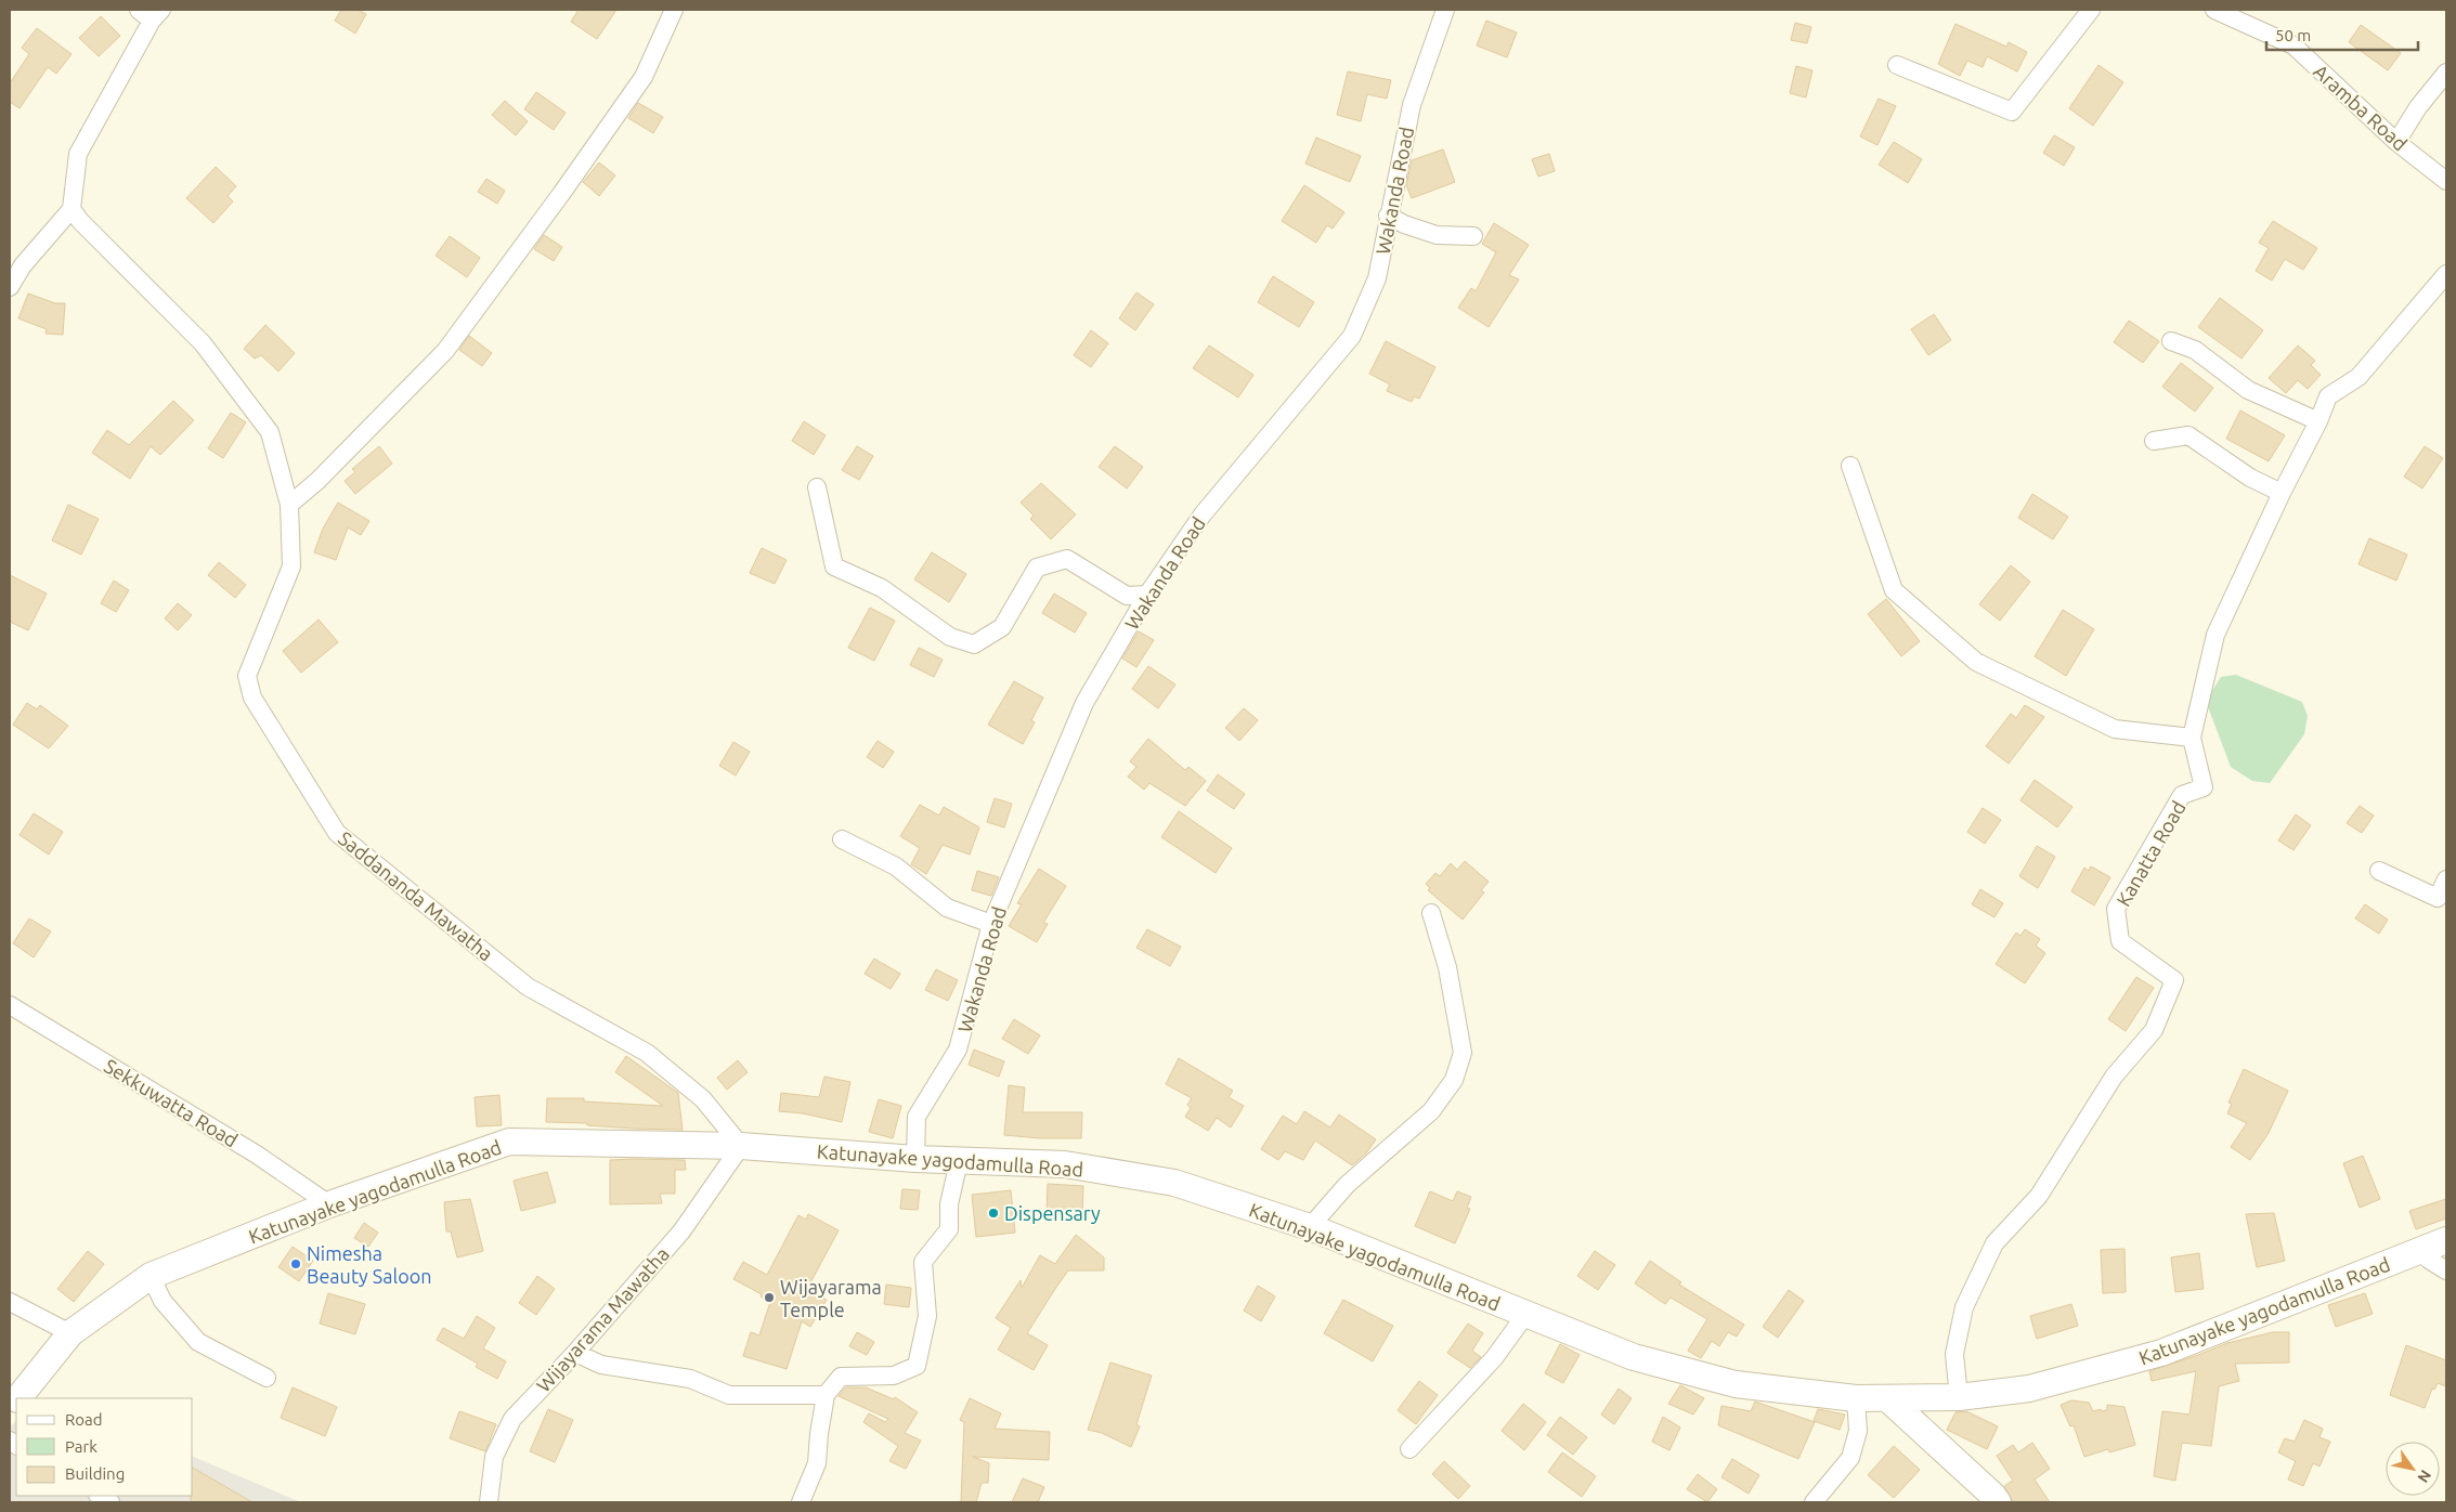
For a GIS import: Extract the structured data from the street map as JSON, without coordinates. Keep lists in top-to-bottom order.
{
  "streets": {
    "main road": ["Katunayake yagodamulla Road"],
    "street": [
      "Aramba Road",
      "Wakanda Road",
      "Kanatta Road",
      "Saddananda Mawatha",
      "Sekkuwatta Road",
      "Wijayarama Mawatha"
    ]
  },
  "crossings": [
    ["Wakanda Road", "Katunayake yagodamulla Road"],
    ["Kanatta Road", "Katunayake yagodamulla Road"],
    ["Saddananda Mawatha", "Katunayake yagodamulla Road"],
    ["Saddananda Mawatha", "Wijayarama Mawatha"],
    ["Sekkuwatta Road", "Katunayake yagodamulla Road"],
    ["Katunayake yagodamulla Road", "Wijayarama Mawatha"]
  ],
  "places": ["Dispensary", "Nimesha Beauty Saloon", "Wijayarama Temple"],
  "legend": ["Road", "Park", "Building"],
  "scale_bar": "50 m",
  "north": "bottom right"
}
